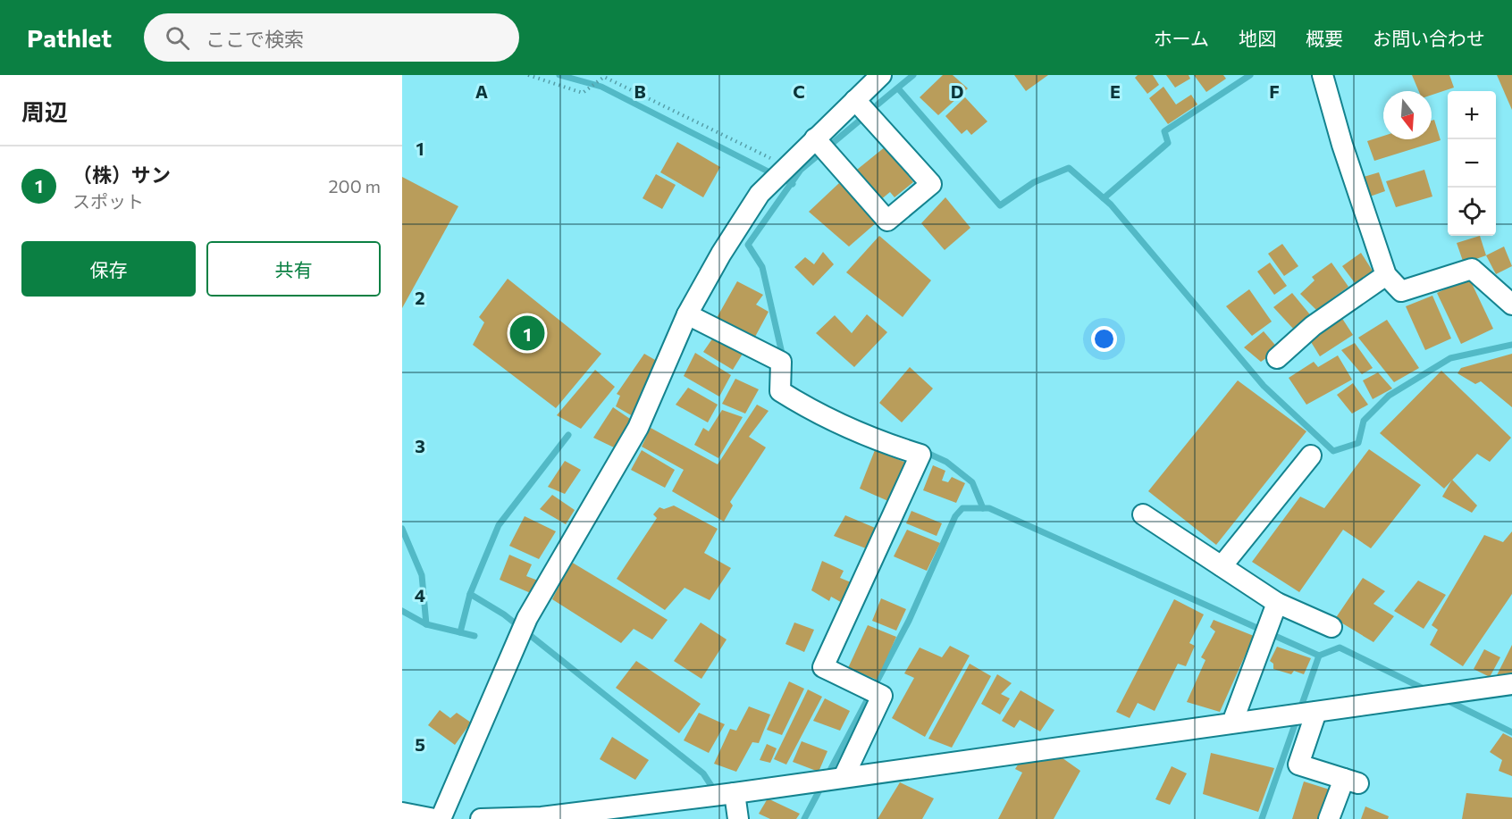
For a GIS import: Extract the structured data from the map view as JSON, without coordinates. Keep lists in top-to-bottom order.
{
  "north": "bottom",
  "page": {
    "header": "Pathlet",
    "search": "ここで検索",
    "nav": [
      "ホーム",
      "地図",
      "概要",
      "お問い合わせ"
    ],
    "heading": "周辺",
    "map_buttons": ["+", "−"],
    "list": [
      {
        "mark": "1",
        "name": "（株）サン",
        "note": "スポット",
        "value": "200 m"
      }
    ],
    "buttons": ["保存", "共有"],
    "pins": "1"
  },
  "grid": {
    "columns": [
      "A",
      "B",
      "C",
      "D",
      "E",
      "F"
    ],
    "rows": [
      "1",
      "2",
      "3",
      "4",
      "5"
    ]
  }
}
